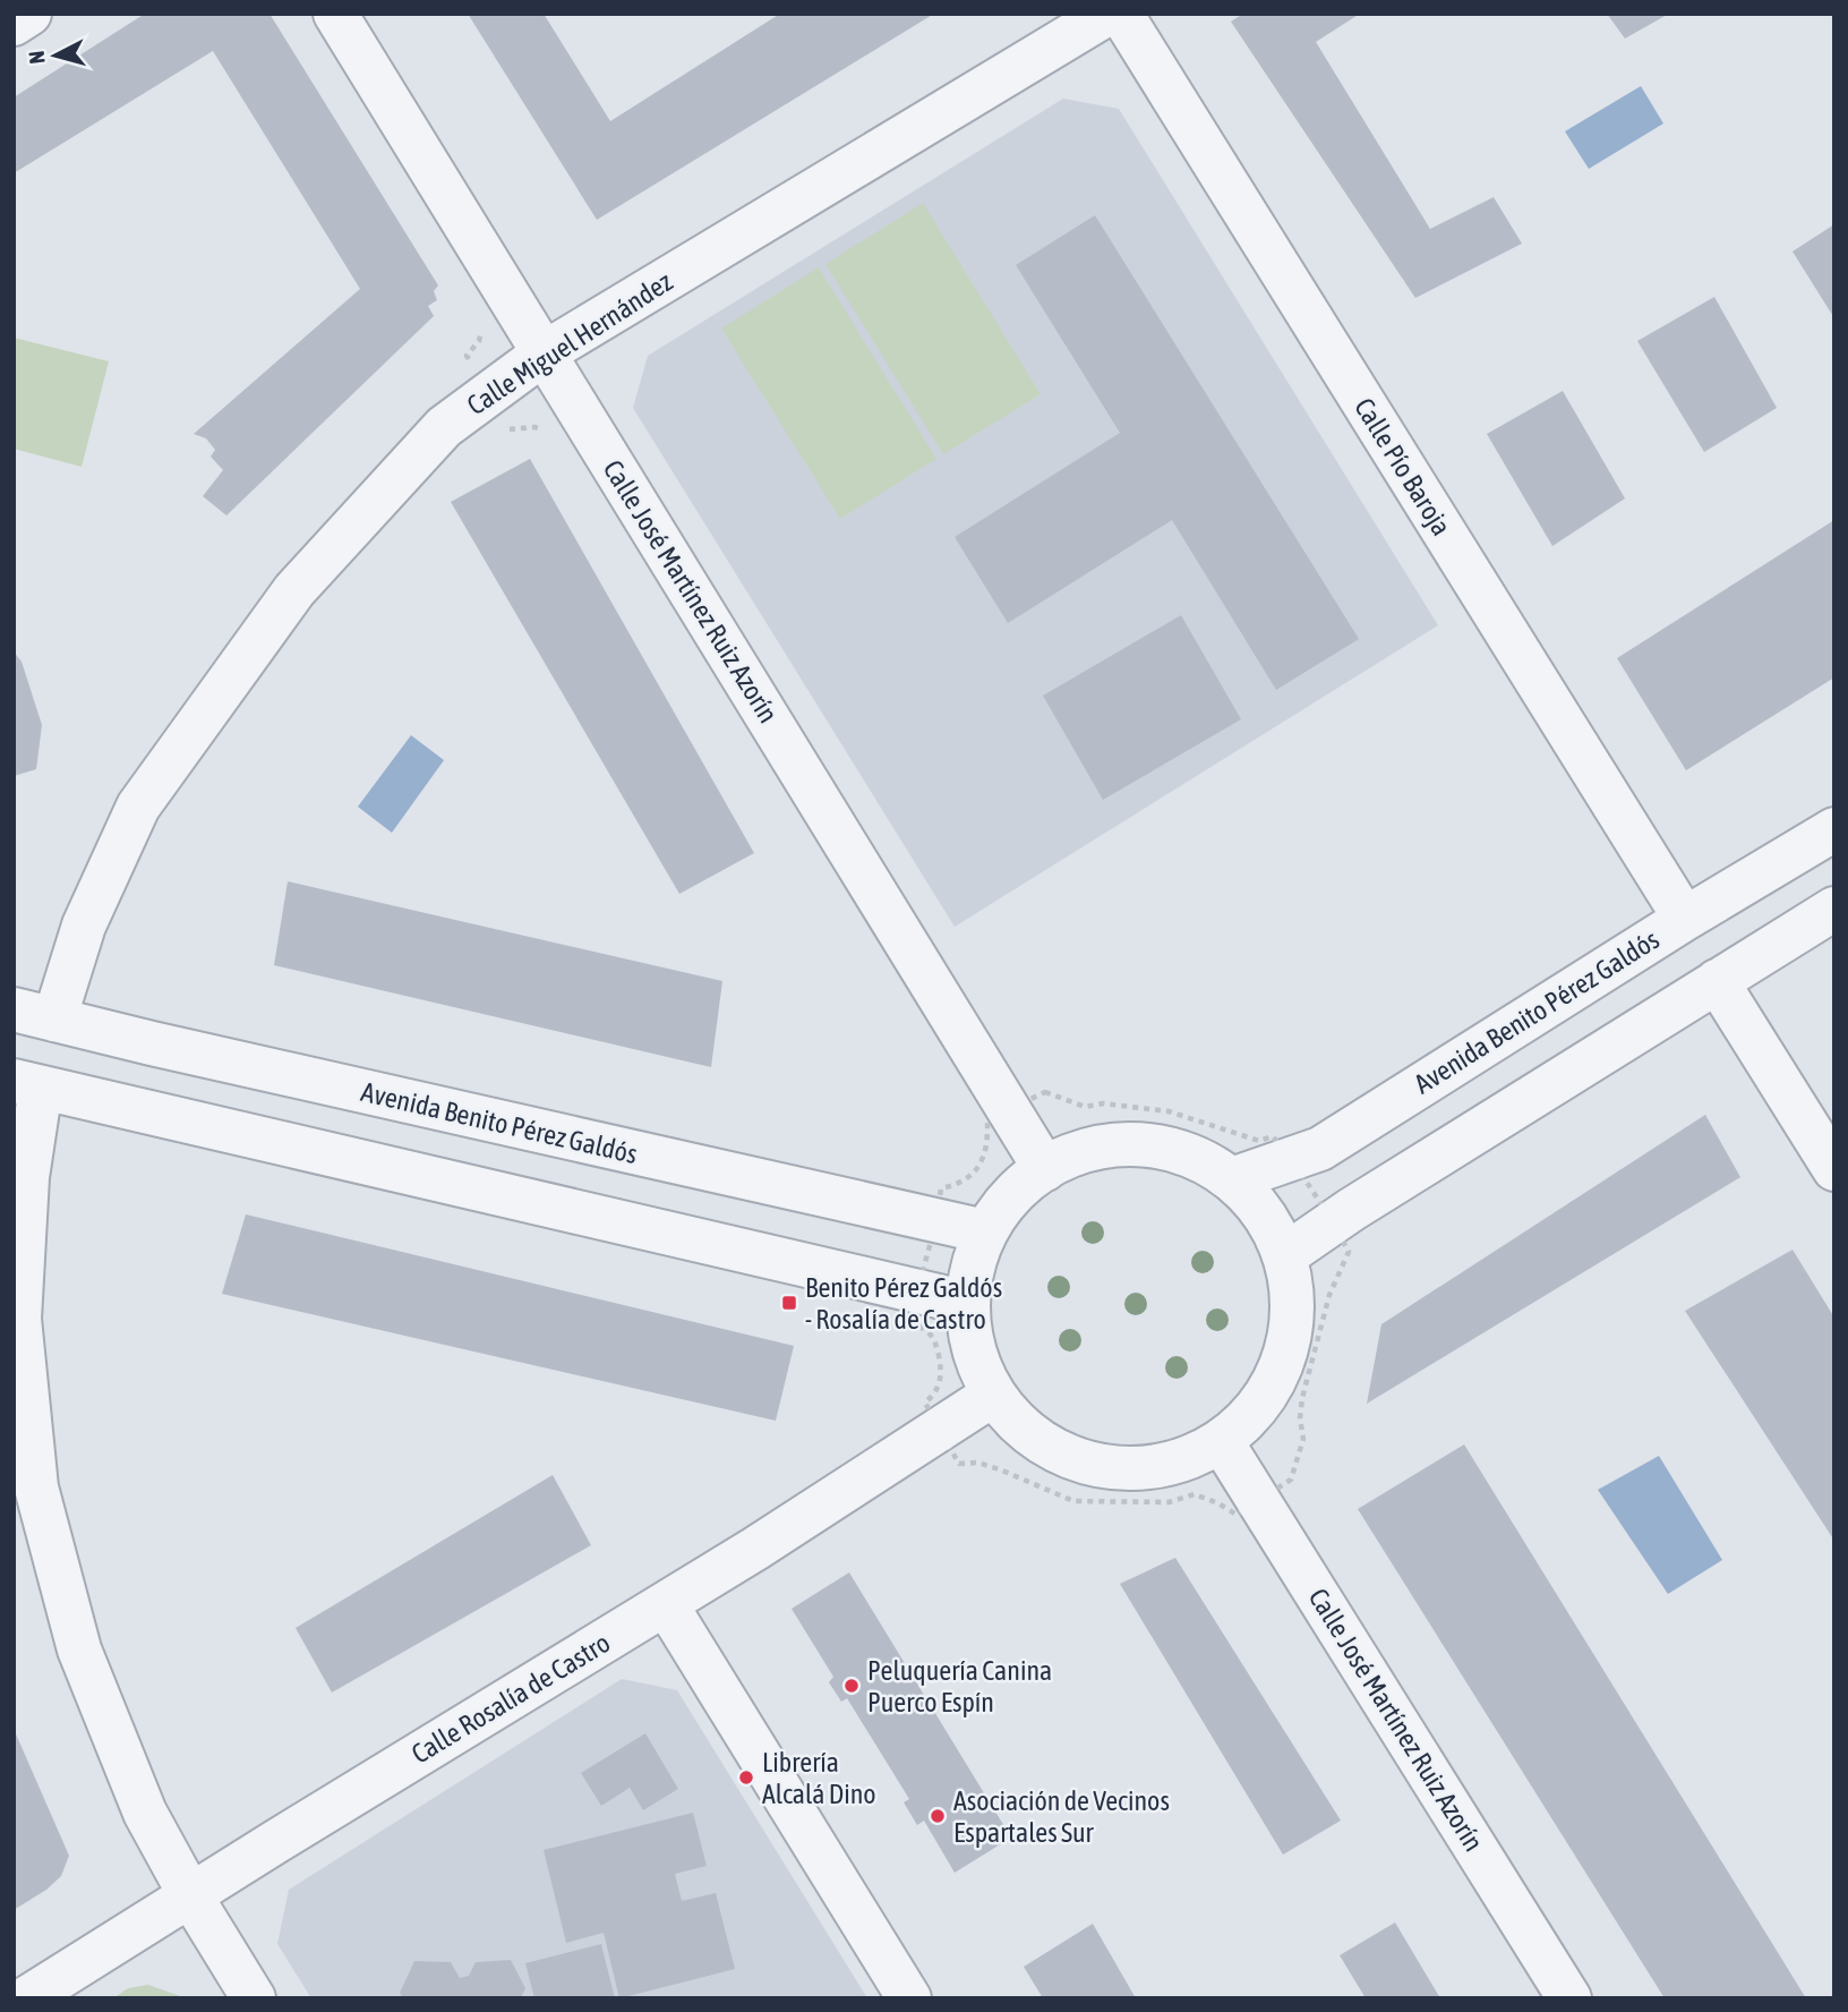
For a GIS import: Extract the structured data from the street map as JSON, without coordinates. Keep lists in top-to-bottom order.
{
  "streets": {
    "street": [
      "Calle Miguel Hernández",
      "Calle Pío Baroja",
      "Calle José Martínez Ruiz Azorín",
      "Avenida Benito Pérez Galdós",
      "Calle Rosalía de Castro"
    ]
  },
  "crossings": [
    ["Calle Miguel Hernández", "Calle José Martínez Ruiz Azorín"],
    ["Calle Miguel Hernández", "Avenida Benito Pérez Galdós"],
    ["Calle Pío Baroja", "Avenida Benito Pérez Galdós"]
  ],
  "places": {
    "transit": ["Benito Pérez Galdós - Rosalía de Castro"],
    "other": ["Peluquería Canina Puerco Espín", "Librería Alcalá Dino", "Asociación de Vecinos Espartales Sur"]
  },
  "north": "left"
}
